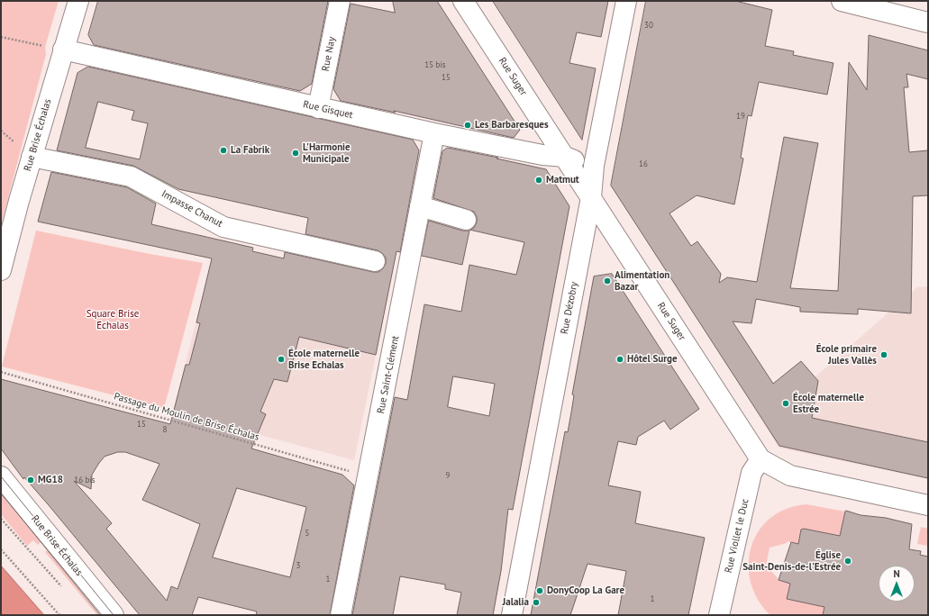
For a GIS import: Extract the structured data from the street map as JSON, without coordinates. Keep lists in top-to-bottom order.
{
  "streets": {
    "street": [
      "Rue Nay",
      "Rue Suger",
      "Rue Gisquet",
      "Rue Brise Échalas",
      "Impasse Chanut",
      "Rue Dézobry",
      "Rue Saint-Clément",
      "Rue Viollet le Duc"
    ],
    "path": ["Passage du Moulin de Brise Échalas"]
  },
  "crossings": [
    ["Rue Nay", "Rue Gisquet"],
    ["Rue Suger", "Rue Gisquet"],
    ["Rue Suger", "Rue Dézobry"],
    ["Rue Suger", "Rue Viollet le Duc"],
    ["Rue Gisquet", "Rue Brise Échalas"],
    ["Rue Gisquet", "Rue Dézobry"],
    ["Rue Gisquet", "Rue Saint-Clément"],
    ["Rue Brise Échalas", "Impasse Chanut"],
    ["Rue Saint-Clément", "Passage du Moulin de Brise Échalas"]
  ],
  "parks": ["Square Brise Echalas"],
  "places": [
    "Les Barbaresques",
    "La Fabrik",
    "L'Harmonie Municipale",
    "Matmut",
    "Alimentation Bazar",
    "École primaire Jules Vallès",
    "École maternelle Brise Echalas",
    "Hôtel Surge",
    "École maternelle Estrée",
    "MG18",
    "Église Saint-Denis-de-l'Estrée",
    "DonyCoop La Gare",
    "Jalalia"
  ],
  "house_numbers": [
    "30",
    "15 bis",
    "15",
    "19",
    "16",
    "15",
    "8",
    "9",
    "16 bis",
    "5",
    "3",
    "1",
    "1"
  ],
  "north": "top"
}
